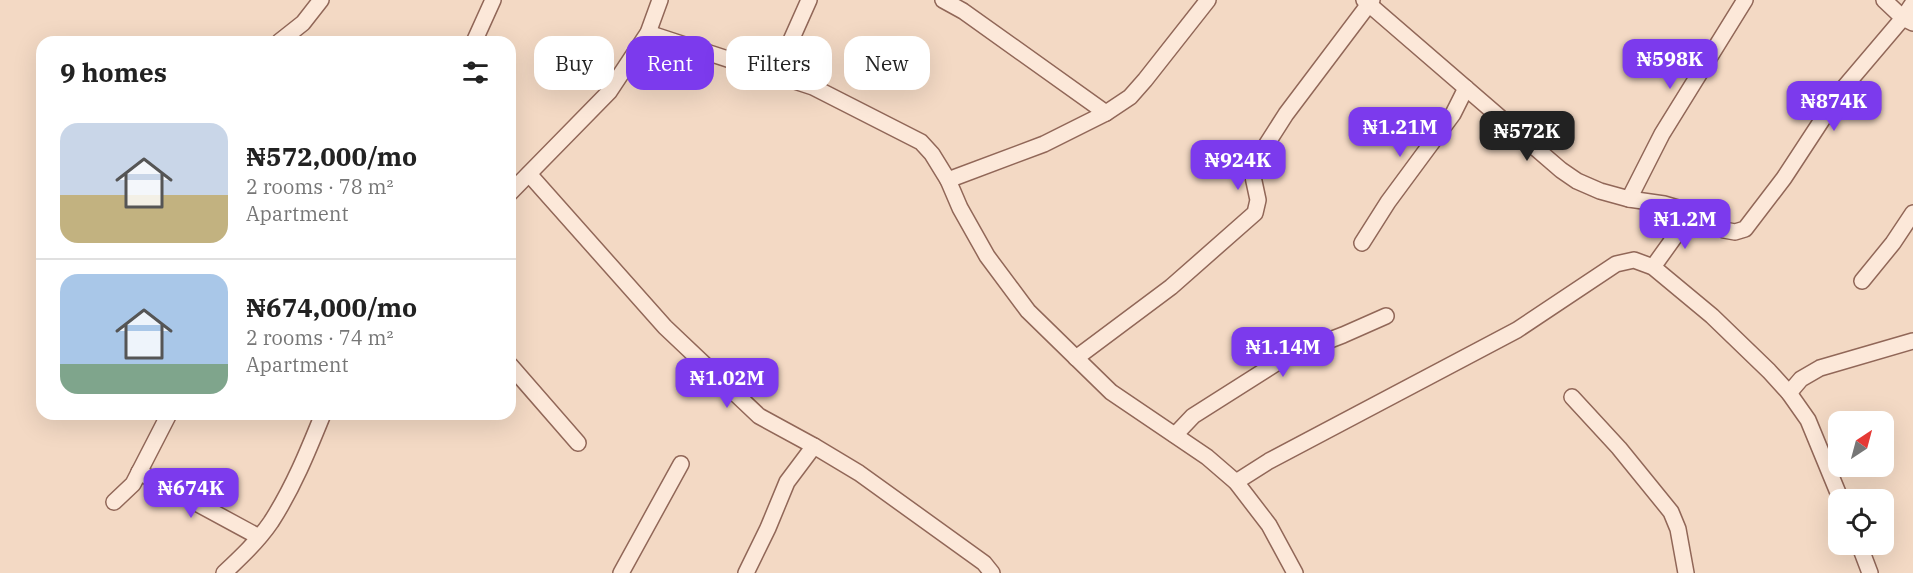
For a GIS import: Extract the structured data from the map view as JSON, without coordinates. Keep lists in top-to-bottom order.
{
  "north": "top right",
  "page": {
    "chip": [
      "Buy",
      "Rent",
      "Filters",
      "New"
    ],
    "heading": "9 homes",
    "price": [
      "₦598K",
      "₦874K",
      "₦1.21M",
      "₦572K",
      "₦924K",
      "₦1.2M",
      "₦1.14M",
      "₦1.02M",
      "₦674K"
    ],
    "list": [
      {
        "name": "₦572,000/mo",
        "note": "2 rooms · 78 m² · Apartment"
      },
      {
        "name": "₦674,000/mo",
        "note": "2 rooms · 74 m² · Apartment"
      }
    ]
  }
}
